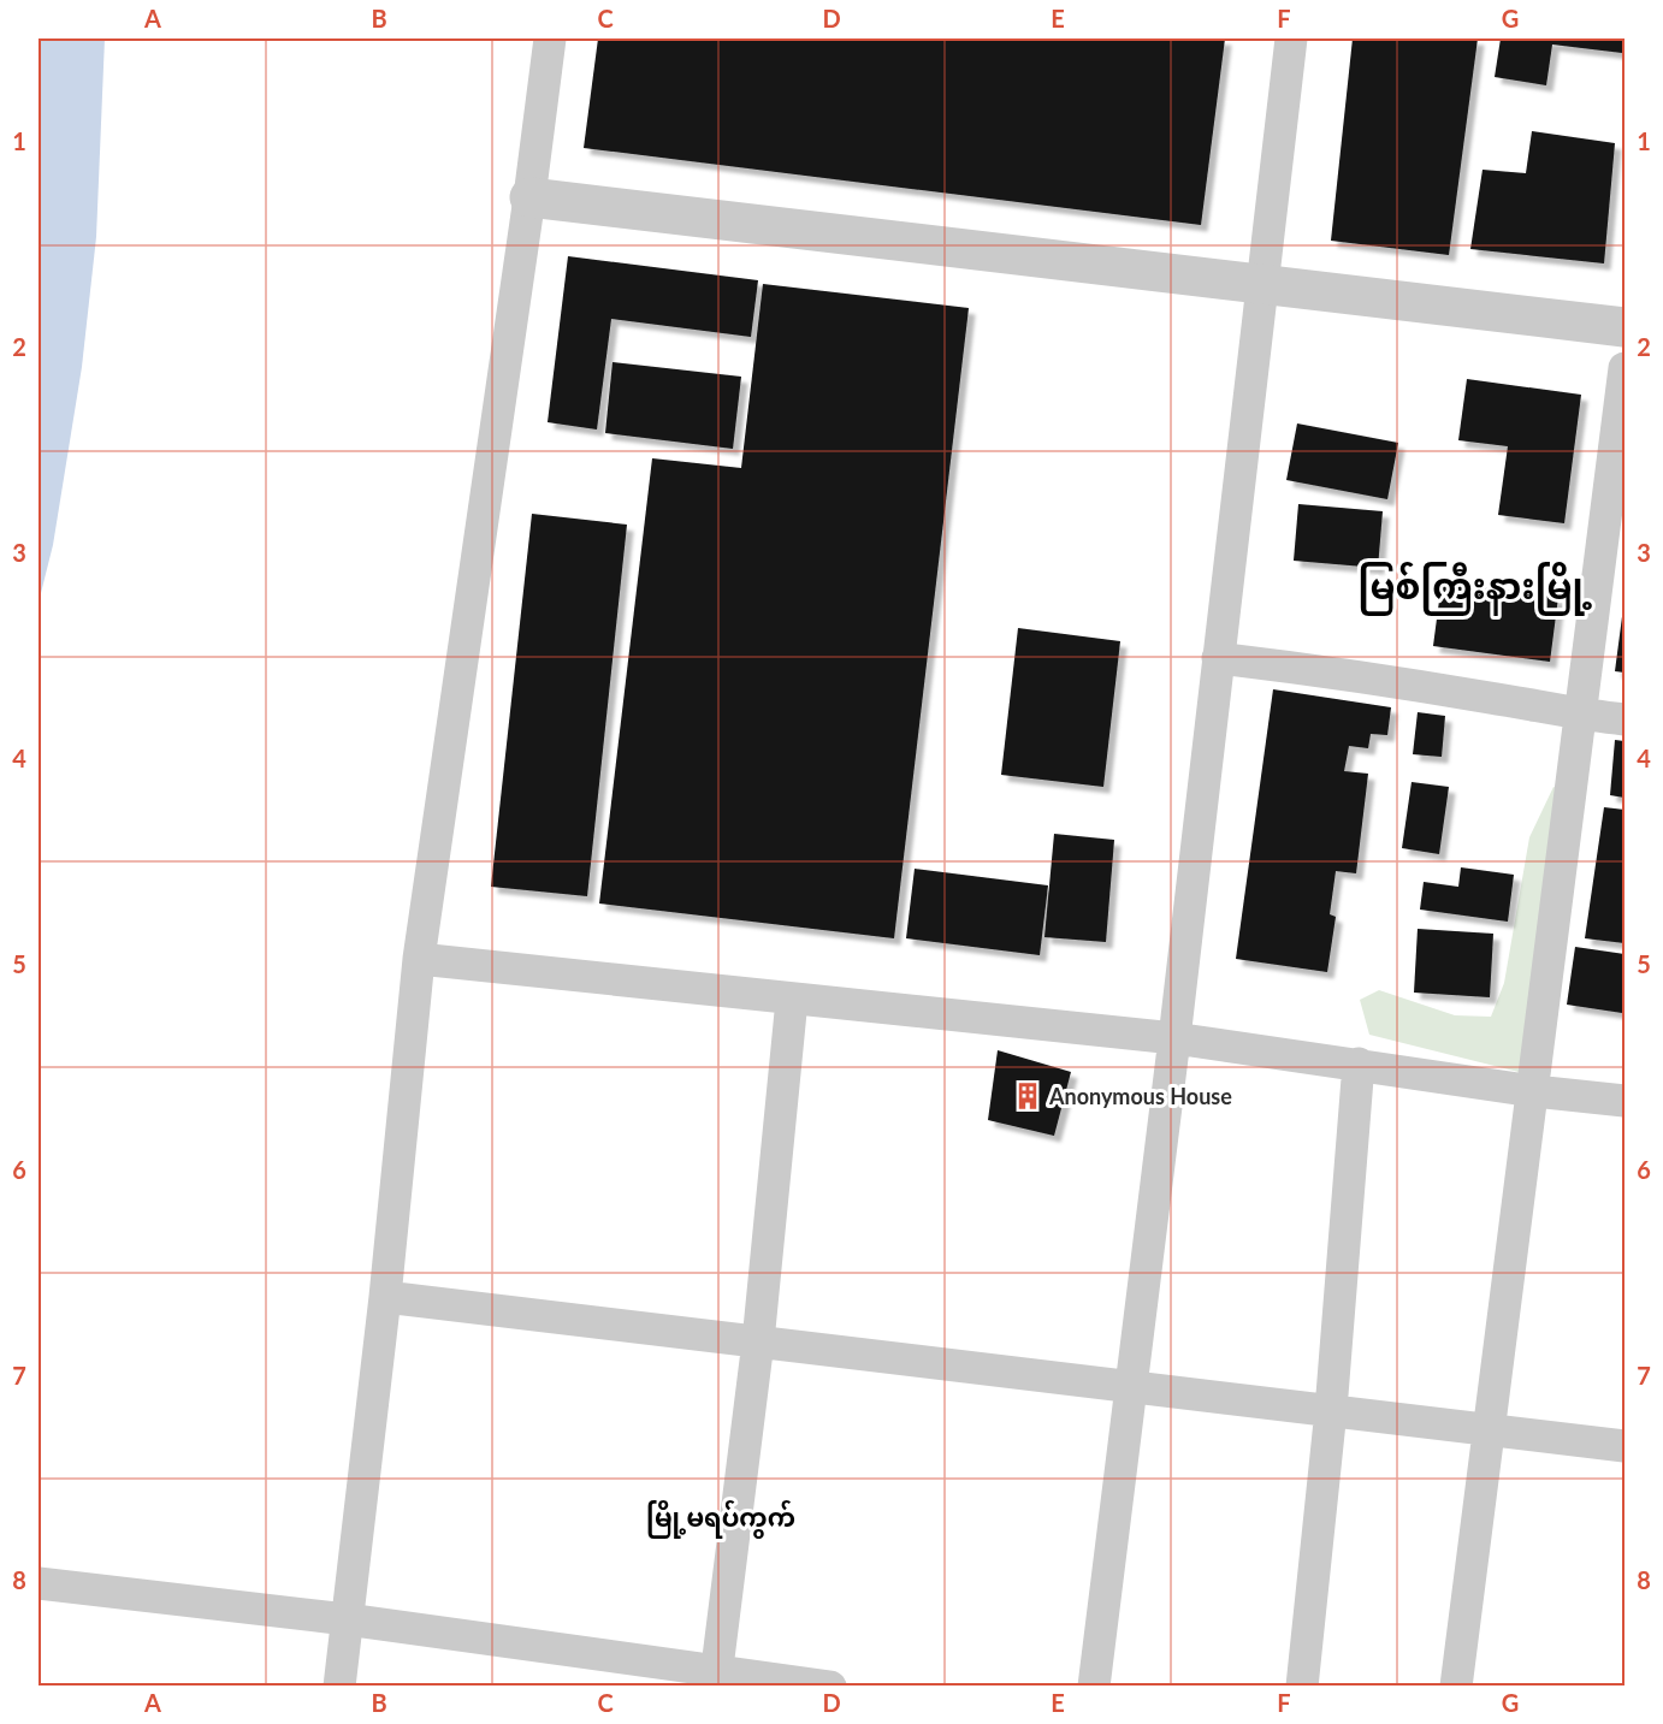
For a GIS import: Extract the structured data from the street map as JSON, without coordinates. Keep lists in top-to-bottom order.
{
  "districts": ["မြစ်ကြီးနားမြို့", "မြို့မရပ်ကွက်"],
  "places": {
    "building": ["Anonymous House"]
  },
  "grid": {
    "columns": [
      "A",
      "B",
      "C",
      "D",
      "E",
      "F",
      "G"
    ],
    "rows": [
      "1",
      "2",
      "3",
      "4",
      "5",
      "6",
      "7",
      "8"
    ]
  }
}
